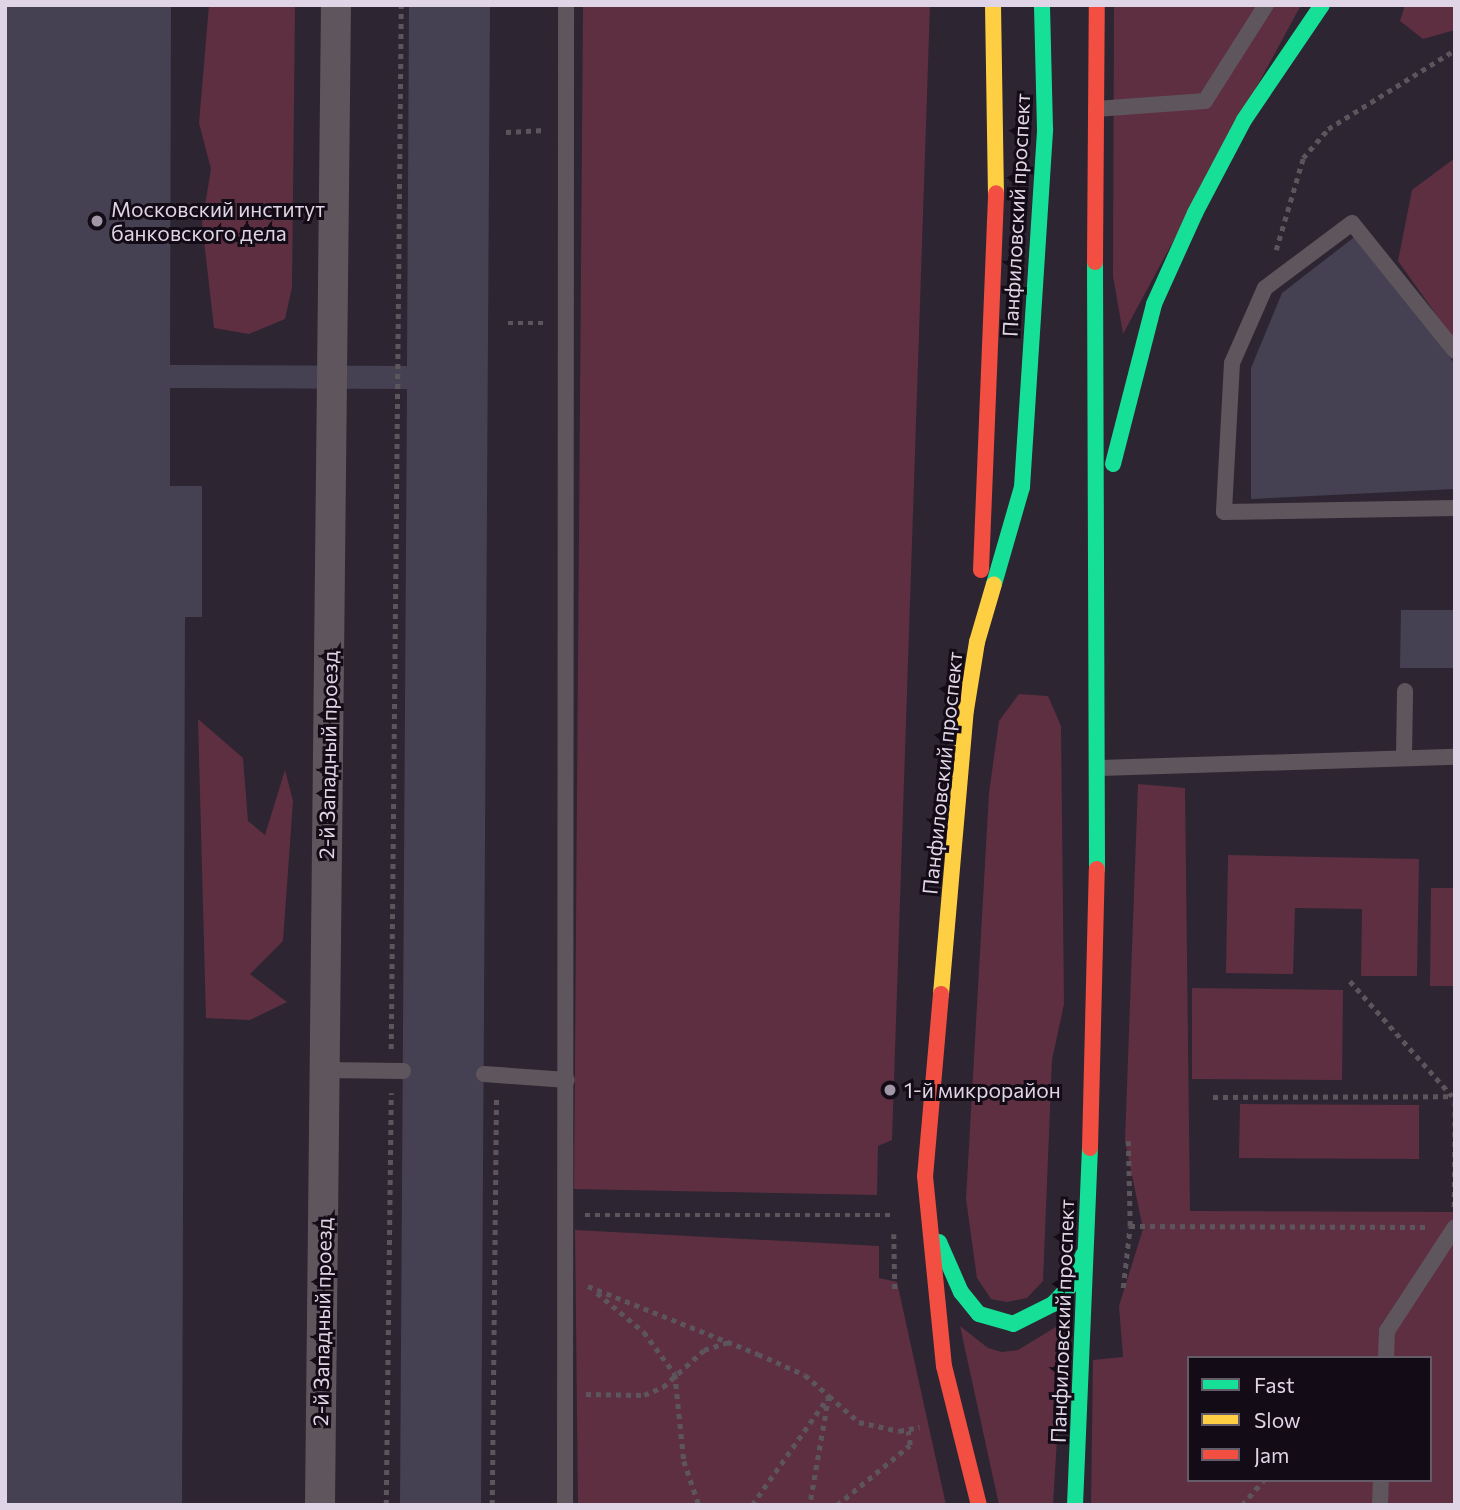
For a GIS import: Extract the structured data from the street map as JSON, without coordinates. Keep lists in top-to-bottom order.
{
  "streets": {
    "main road": ["Панфиловский проспект"],
    "street": ["2-й Западный проезд"]
  },
  "places": ["Московский институт банковского дела", "1-й микрорайон"],
  "legend": ["Fast", "Slow", "Jam"]
}
